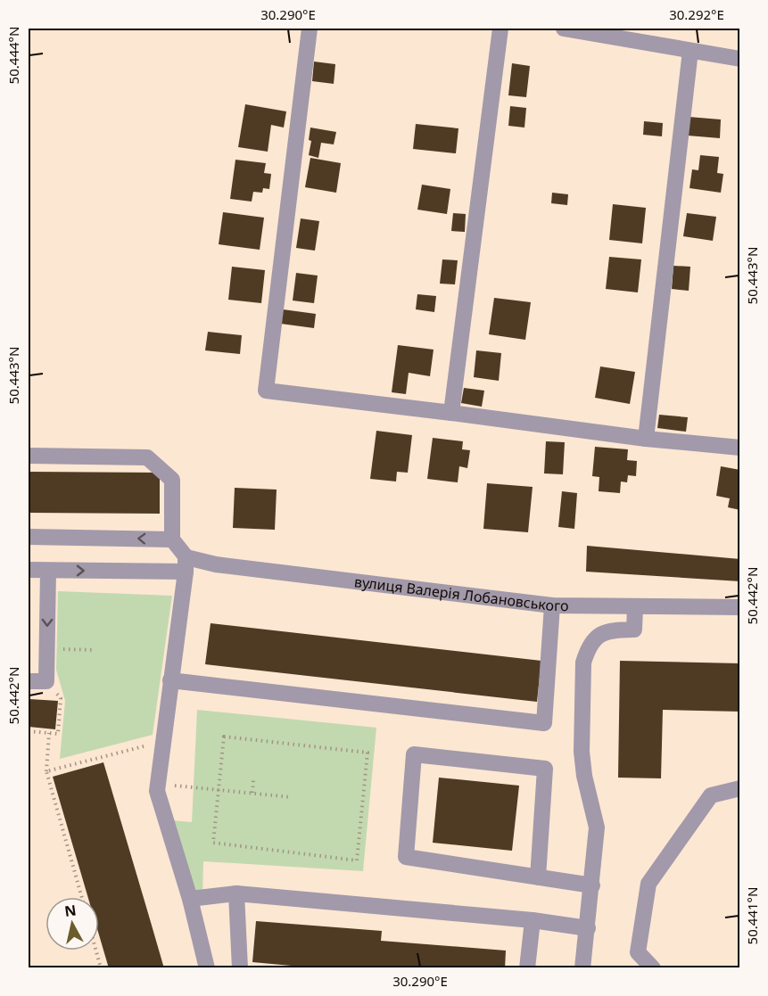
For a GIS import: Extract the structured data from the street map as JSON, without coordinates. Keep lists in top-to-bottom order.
{
  "streets": {
    "street": ["вулиця Валерія Лобановського"]
  },
  "north": "top",
  "coordinates": [
    "30.290°E",
    "30.292°E",
    "50.444°N",
    "50.443°N",
    "50.442°N",
    "50.441°N"
  ]
}
